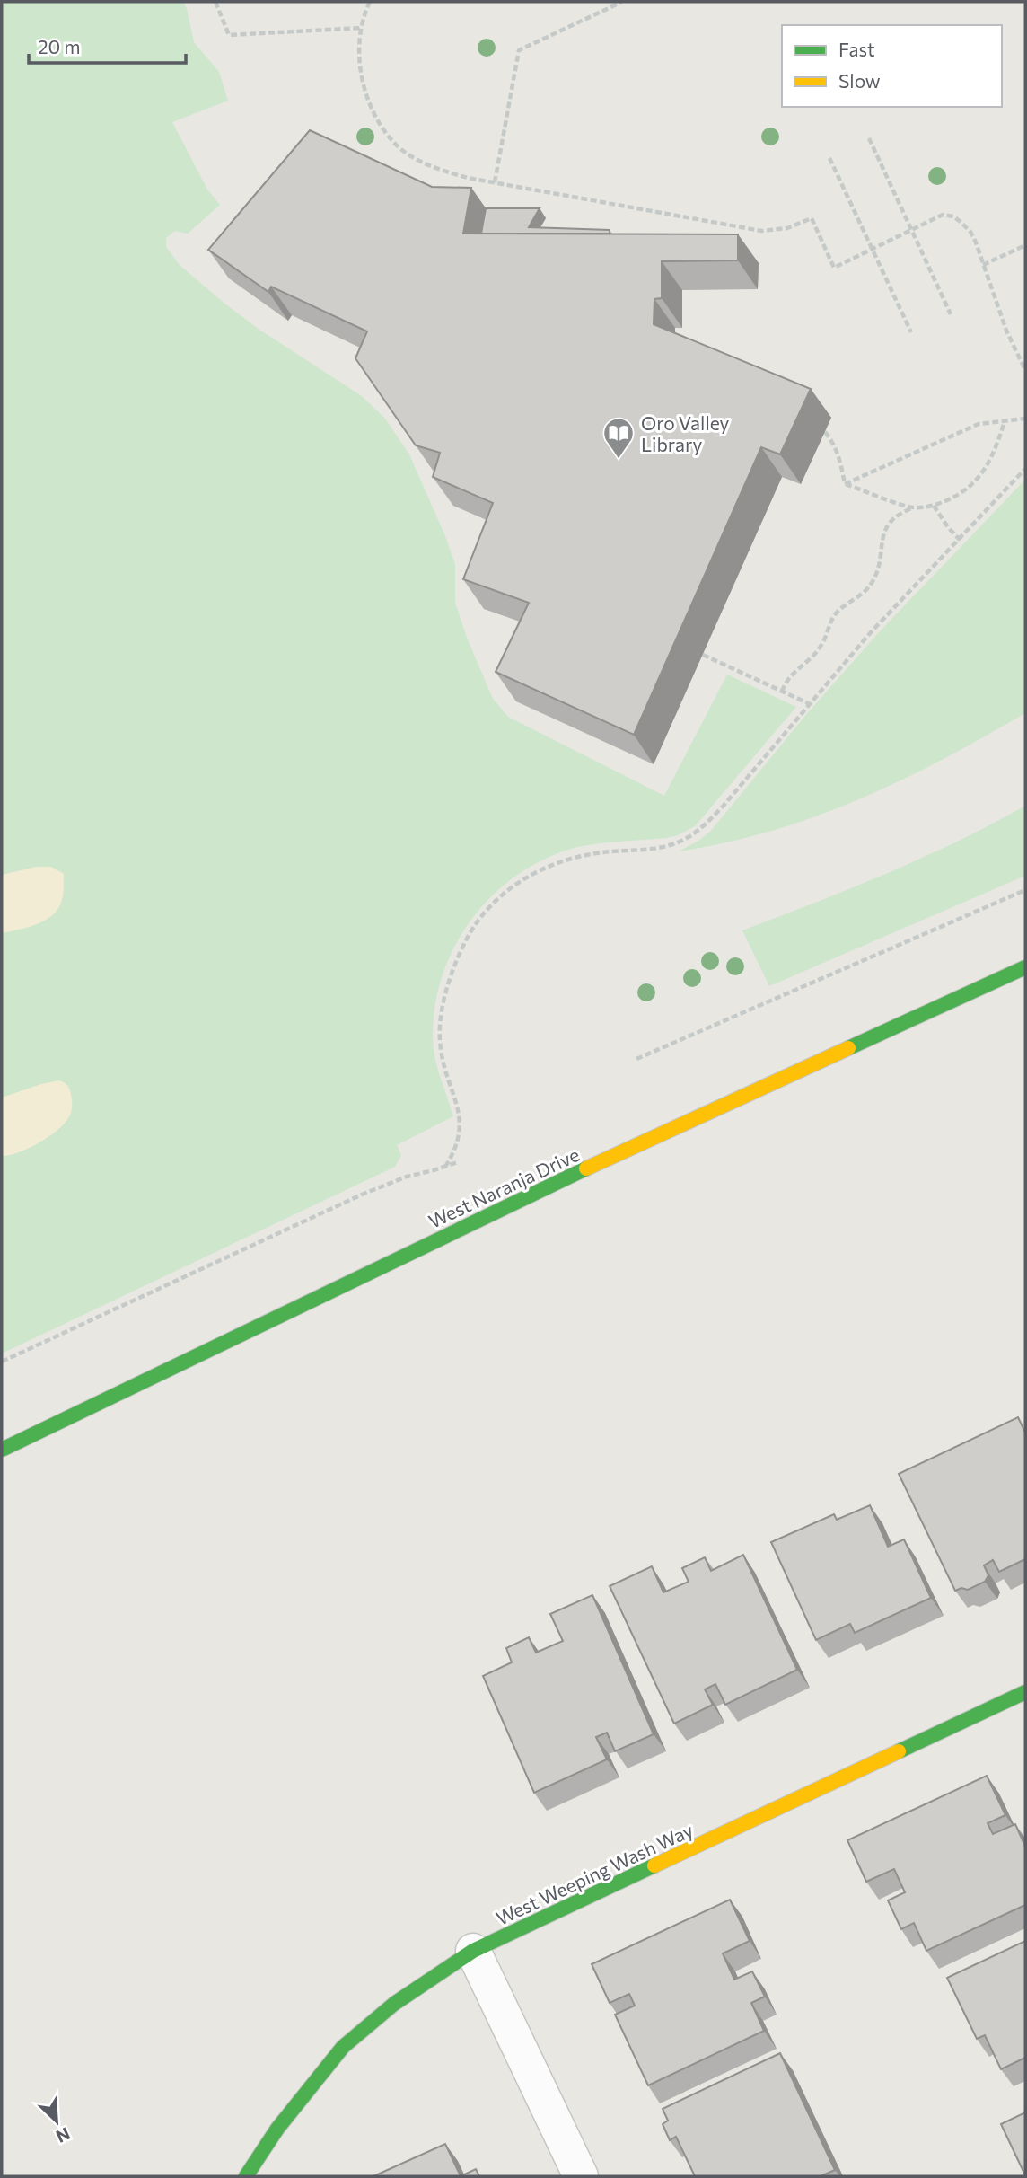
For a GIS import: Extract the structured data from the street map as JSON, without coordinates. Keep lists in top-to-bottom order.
{
  "streets": {
    "street": ["West Naranja Drive", "West Weeping Wash Way"]
  },
  "places": {
    "library": ["Oro Valley Library"]
  },
  "legend": ["Fast", "Slow"],
  "scale_bar": "20 m",
  "north": "bottom right"
}
